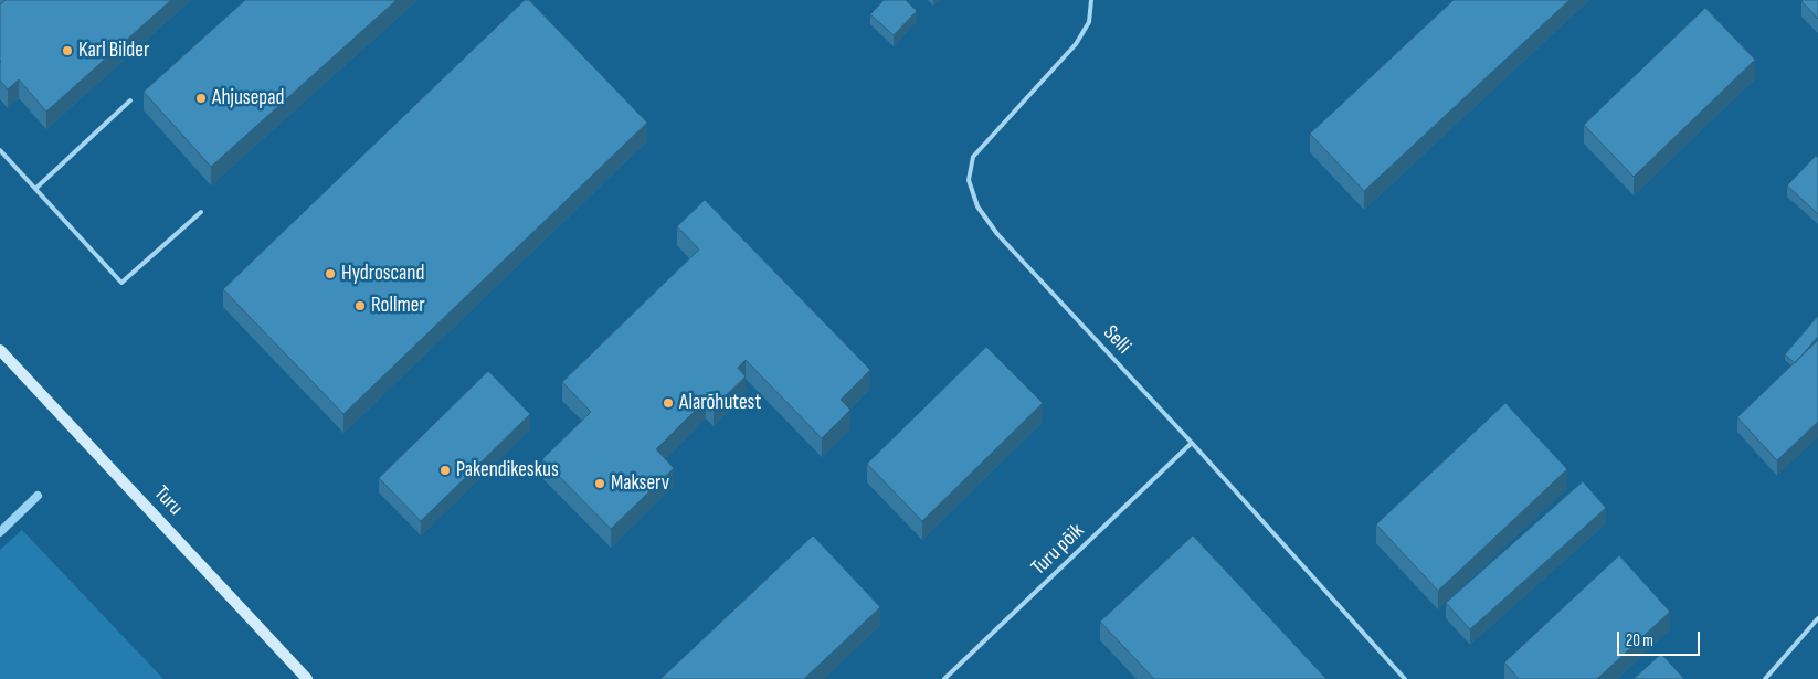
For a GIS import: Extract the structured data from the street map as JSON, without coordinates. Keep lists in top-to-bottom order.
{
  "streets": {
    "main road": ["Turu"],
    "lane": ["Selli", "Turu põik"]
  },
  "crossings": [
    ["Selli", "Turu põik"]
  ],
  "places": [
    "Karl Bilder",
    "Ahjusepad",
    "Hydroscand",
    "Rollmer",
    "Alarõhutest",
    "Pakendikeskus",
    "Makserv"
  ],
  "scale_bar": "20 m"
}
